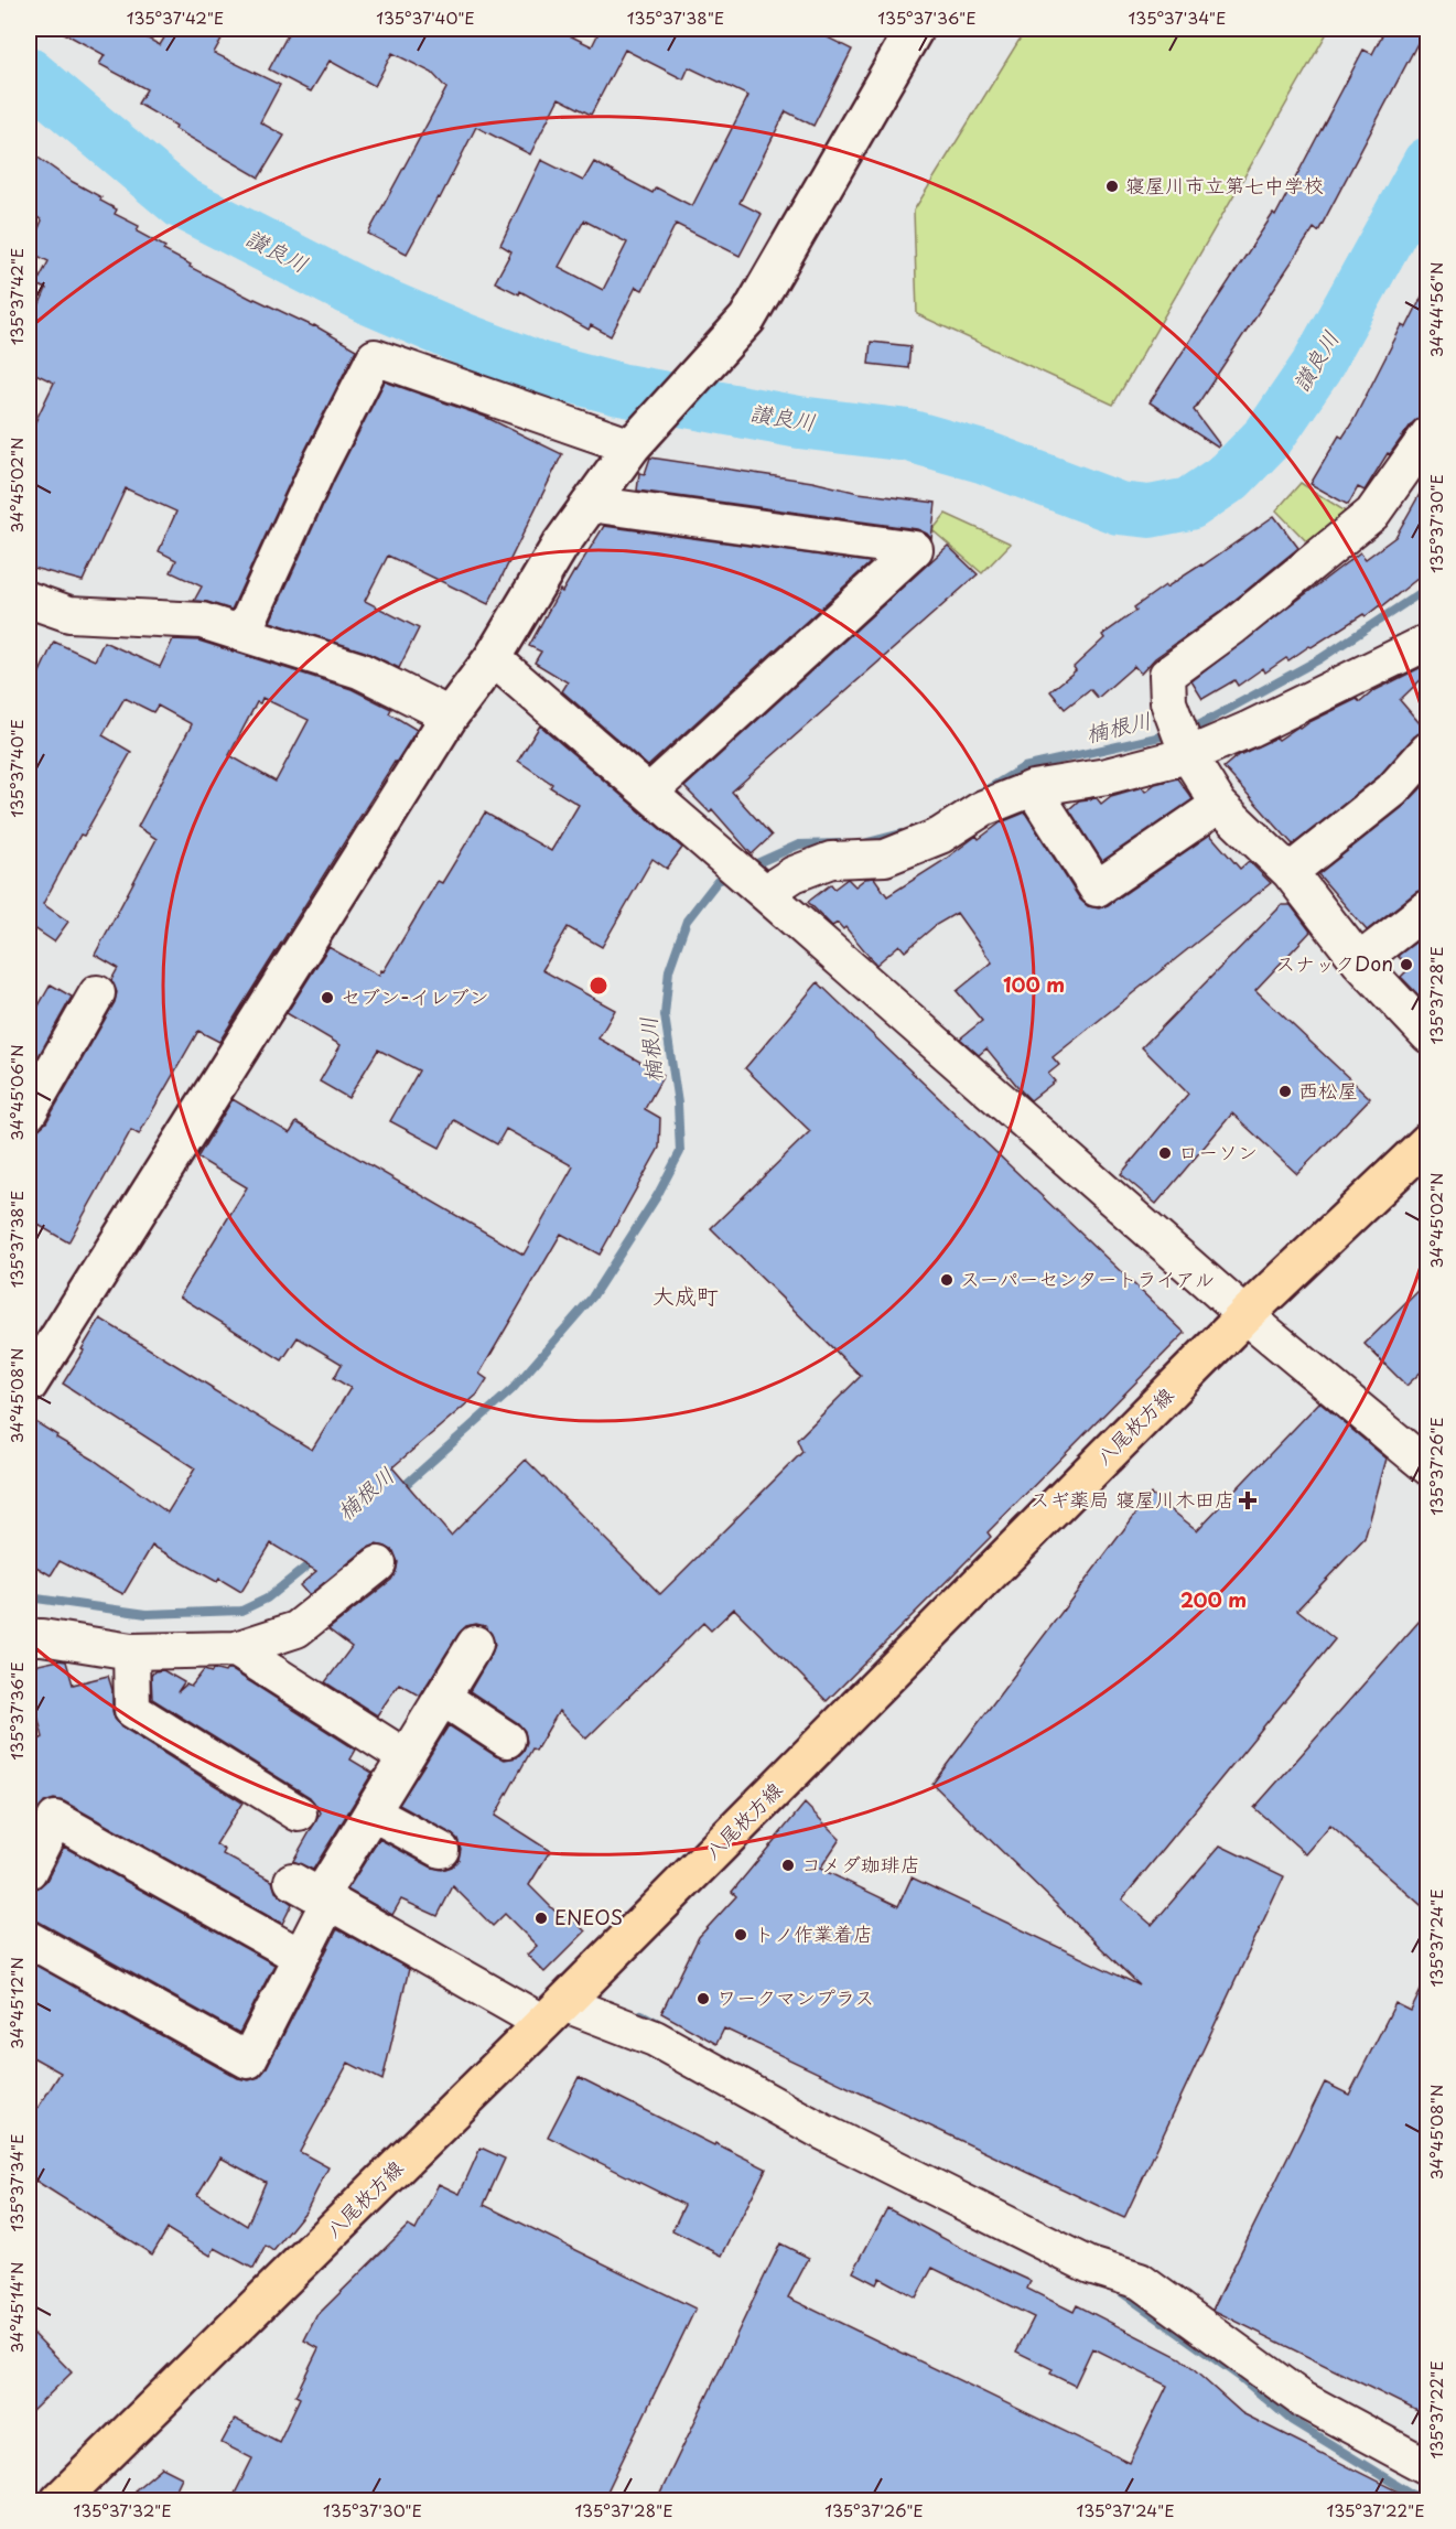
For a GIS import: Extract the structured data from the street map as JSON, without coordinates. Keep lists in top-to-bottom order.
{
  "streets": {
    "main road": ["八尾枚方線"]
  },
  "districts": ["大成町"],
  "water": ["讃良川", "楠根川"],
  "places": {
    "other": [
      "寝屋川市立第七中学校",
      "スナックDon",
      "セブン-イレブン",
      "西松屋",
      "ローソン",
      "スーパーセンタートライアル",
      "コメダ珈琲店",
      "ENEOS",
      "トノ作業着店",
      "ワークマンプラス"
    ],
    "health": ["スギ薬局 寝屋川木田店"]
  },
  "coordinates": [
    "135°37'42\"E",
    "135°37'40\"E",
    "135°37'38\"E",
    "135°37'36\"E",
    "135°37'34\"E",
    "34°44'56\"N",
    "34°45'02\"N",
    "135°37'30\"E",
    "135°37'28\"E",
    "34°45'06\"N",
    "34°45'08\"N",
    "135°37'26\"E",
    "135°37'24\"E",
    "34°45'12\"N",
    "34°45'14\"N",
    "135°37'22\"E",
    "135°37'32\"E"
  ],
  "rings": ["100 m", "200 m"]
}
